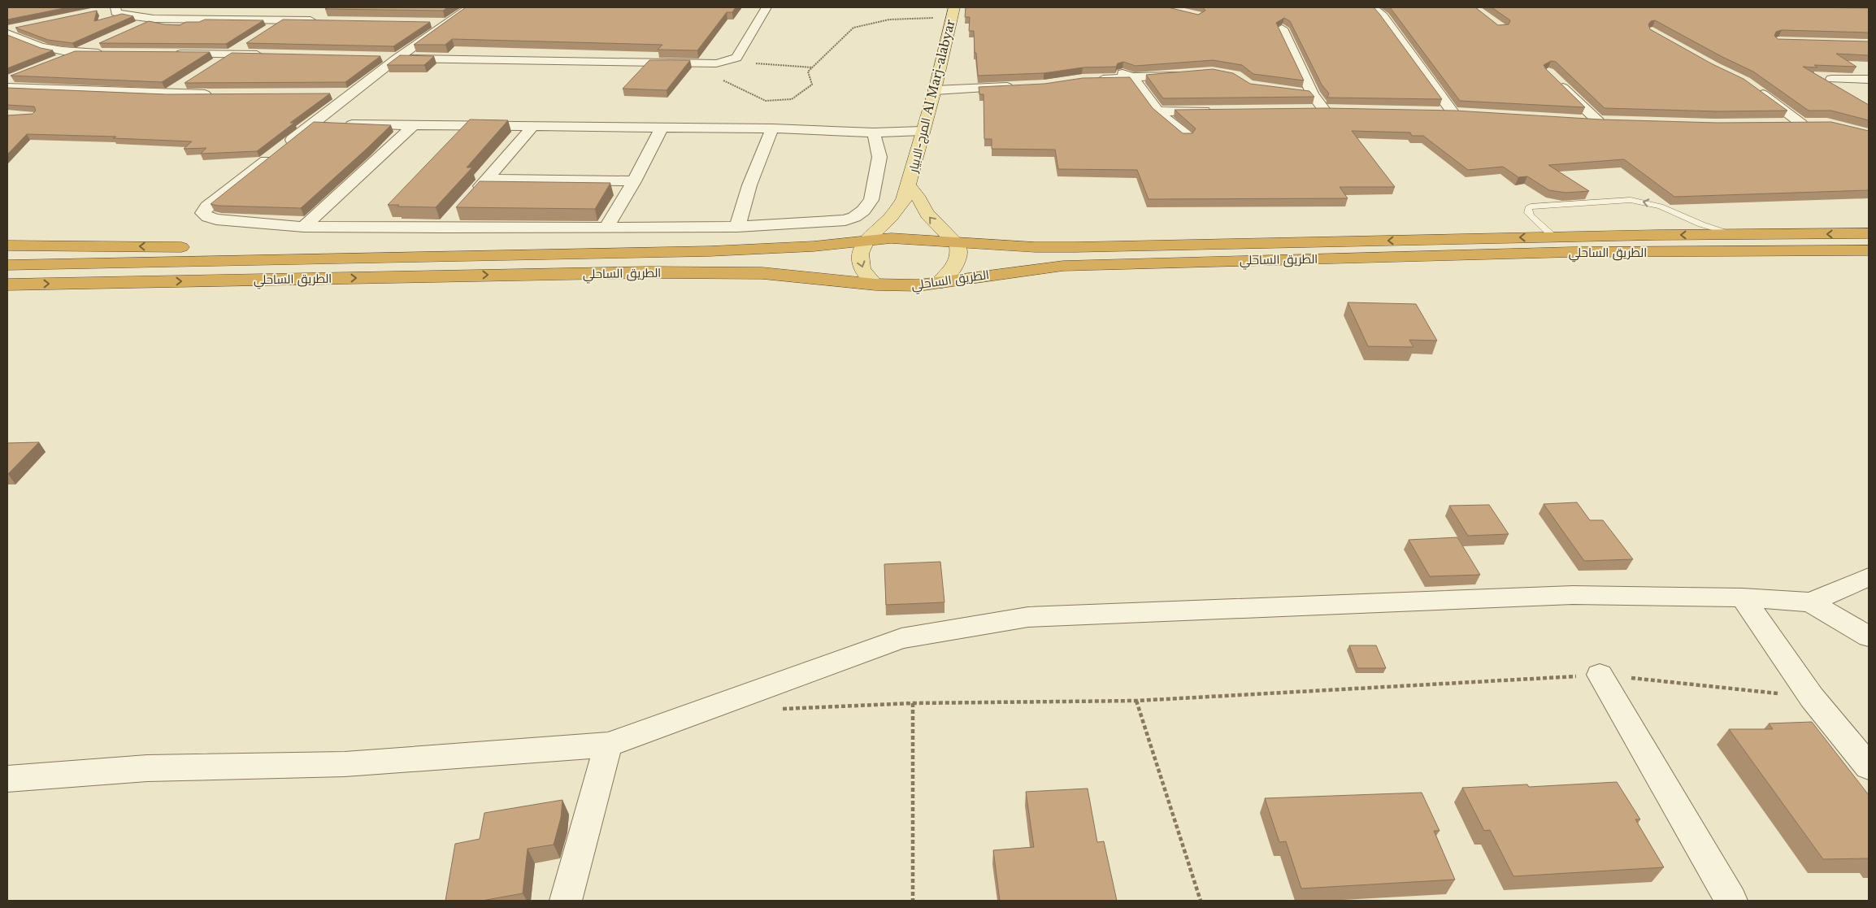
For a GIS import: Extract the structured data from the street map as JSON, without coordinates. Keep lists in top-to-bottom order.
{
  "streets": {
    "highway": ["الطريق الساحلي"],
    "main road": ["المرج-الابيار Al Marj-alabyar"]
  },
  "crossings": [
    ["المرج-الابيار Al Marj-alabyar", "الطريق الساحلي"]
  ]
}
